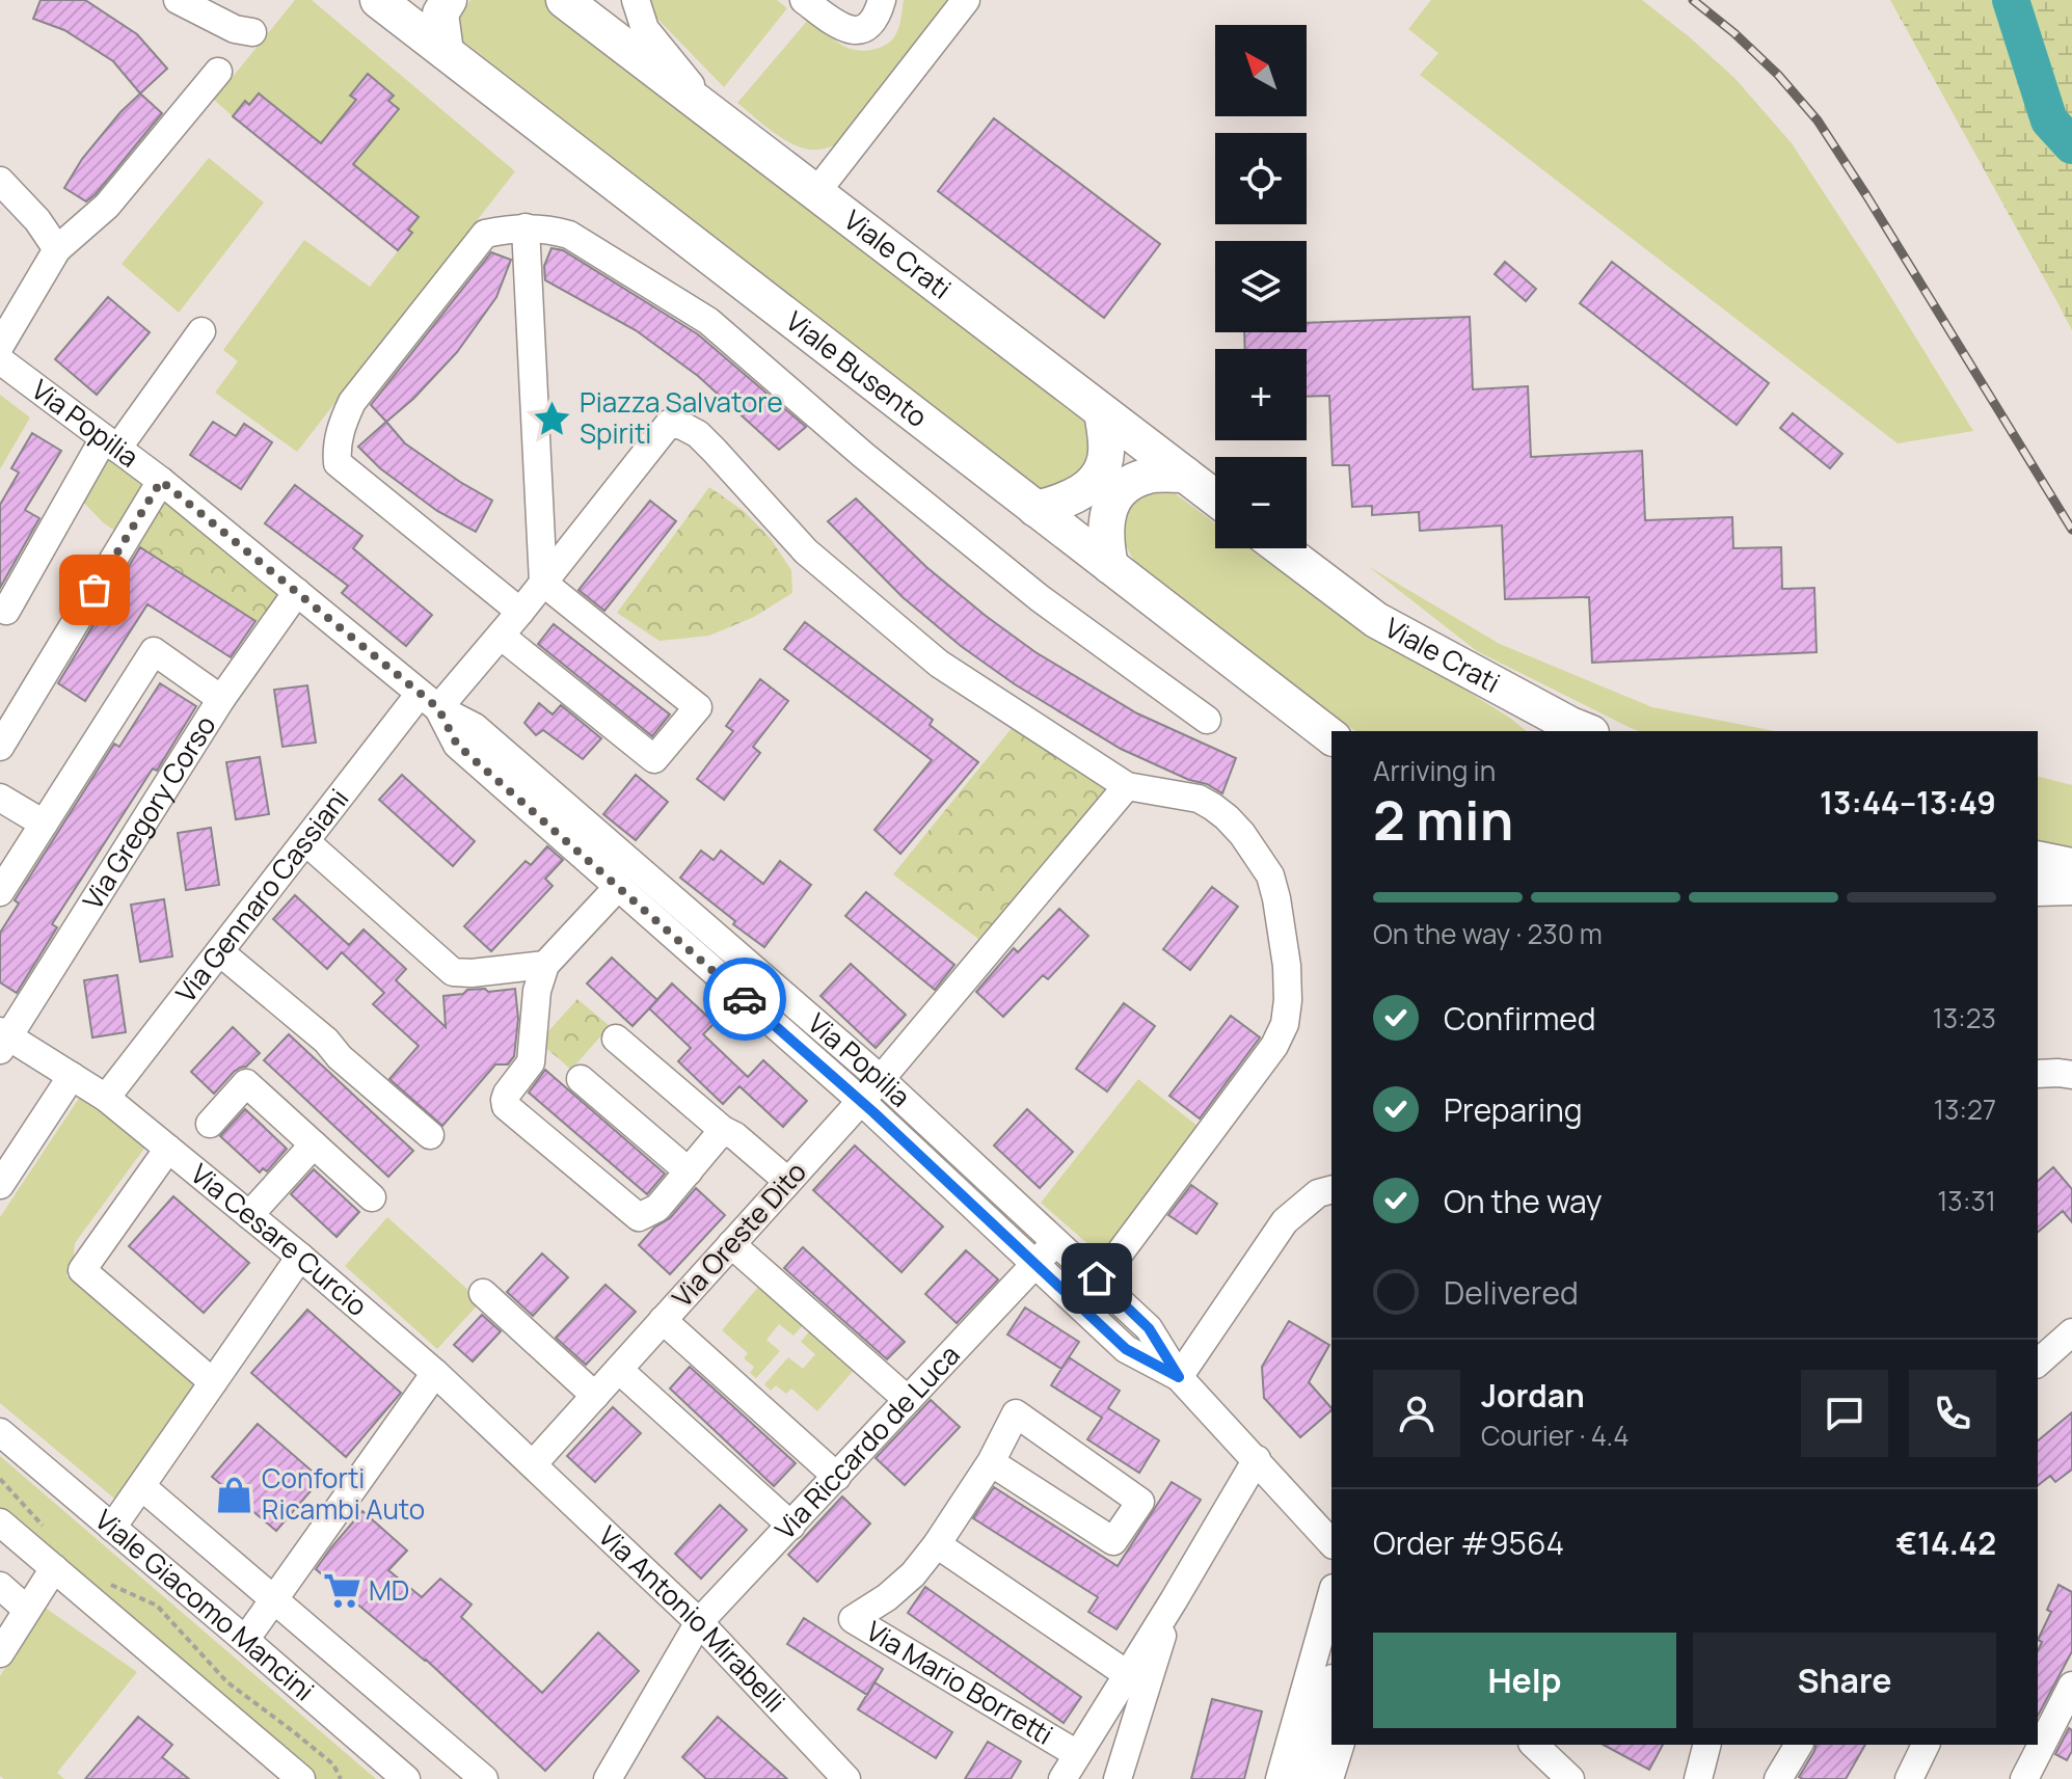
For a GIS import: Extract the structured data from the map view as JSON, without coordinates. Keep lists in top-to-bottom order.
{
  "streets": {
    "main road": ["Viale Crati", "Viale Busento"],
    "street": [
      "Via Popilia",
      "Via Gregory Corso",
      "Via Gennaro Cassiani",
      "Via Oreste Dito",
      "Via Cesare Curcio",
      "Via Riccardo de Luca",
      "Viale Giacomo Mancini",
      "Via Antonio Mirabelli",
      "Via Mario Borretti"
    ]
  },
  "crossings": [
    ["Via Popilia", "Via Gregory Corso"],
    ["Via Popilia", "Via Gennaro Cassiani"],
    ["Via Popilia", "Via Oreste Dito"],
    ["Via Popilia", "Via Riccardo de Luca"],
    ["Via Gregory Corso", "Via Cesare Curcio"],
    ["Via Gennaro Cassiani", "Via Cesare Curcio"],
    ["Via Oreste Dito", "Via Cesare Curcio"],
    ["Via Oreste Dito", "Via Antonio Mirabelli"],
    ["Via Cesare Curcio", "Via Antonio Mirabelli"],
    ["Via Riccardo de Luca", "Via Antonio Mirabelli"]
  ],
  "places": {
    "place": ["Piazza Salvatore Spiriti"],
    "shop": ["Conforti Ricambi Auto"],
    "supermarket": ["MD"]
  },
  "north": "top left",
  "page": {
    "map_buttons": ["+", "−"],
    "heading": ["2 min", "Arriving in", "13:44–13:49"],
    "panel": [
      "Jordan",
      "Courier · 4.4",
      "Order #9564",
      "€14.42"
    ],
    "bar": "On the way · 230 m",
    "list": [
      ["Confirmed", "13:23"],
      ["Preparing", "13:27"],
      ["On the way", "13:31"],
      "Delivered"
    ],
    "buttons": ["Help", "Share"]
  }
}
